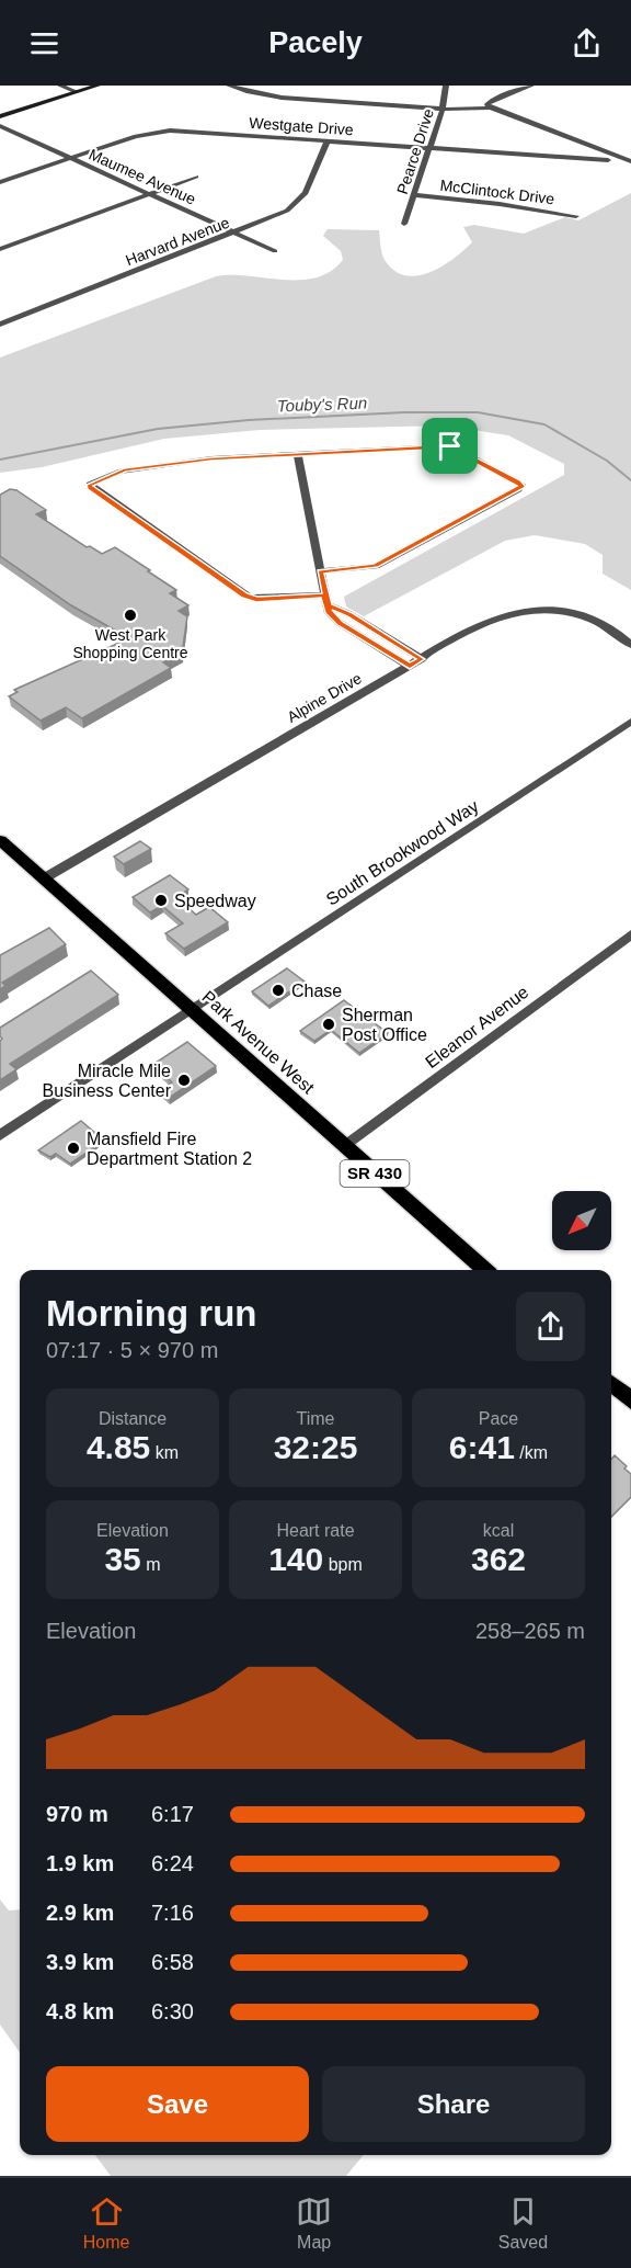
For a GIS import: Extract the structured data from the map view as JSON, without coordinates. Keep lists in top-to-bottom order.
{
  "streets": {
    "main road": ["Park Avenue West", "SR 430"],
    "street": [
      "Westgate Drive",
      "Pearce Drive",
      "Maumee Avenue",
      "McClintock Drive",
      "Harvard Avenue",
      "Alpine Drive",
      "South Brookwood Way",
      "Eleanor Avenue"
    ]
  },
  "crossings": [
    ["Westgate Drive", "Pearce Drive"],
    ["Westgate Drive", "Maumee Avenue"],
    ["Westgate Drive", "Harvard Avenue"],
    ["Pearce Drive", "McClintock Drive"],
    ["Maumee Avenue", "Harvard Avenue"],
    ["Alpine Drive", "Park Avenue West"],
    ["South Brookwood Way", "Park Avenue West"],
    ["Eleanor Avenue", "Park Avenue West"]
  ],
  "water": ["Touby's Run"],
  "places": [
    "West Park Shopping Centre",
    "Speedway",
    "Chase",
    "Sherman Post Office",
    "Miracle Mile Business Center",
    "Mansfield Fire Department Station 2"
  ],
  "north": "bottom left",
  "page": {
    "header": "Pacely",
    "heading": ["Morning run", "07:17 · 5 × 970 m"],
    "stats": [
      ["Distance", "4.85 km"],
      ["Time", "32:25"],
      ["Pace", "6:41 /km"],
      ["Elevation", "35 m"],
      ["Heart rate", "140 bpm"],
      ["kcal", "362"]
    ],
    "chart": ["Elevation", "258–265 m"],
    "list": [
      {
        "name": "970 m",
        "note": "6:17"
      },
      {
        "name": "1.9 km",
        "note": "6:24"
      },
      {
        "name": "2.9 km",
        "note": "7:16"
      },
      {
        "name": "3.9 km",
        "note": "6:58"
      },
      {
        "name": "4.8 km",
        "note": "6:30"
      }
    ],
    "buttons": ["Save", "Share"],
    "tabs": ["Home", "Map", "Saved"]
  }
}
